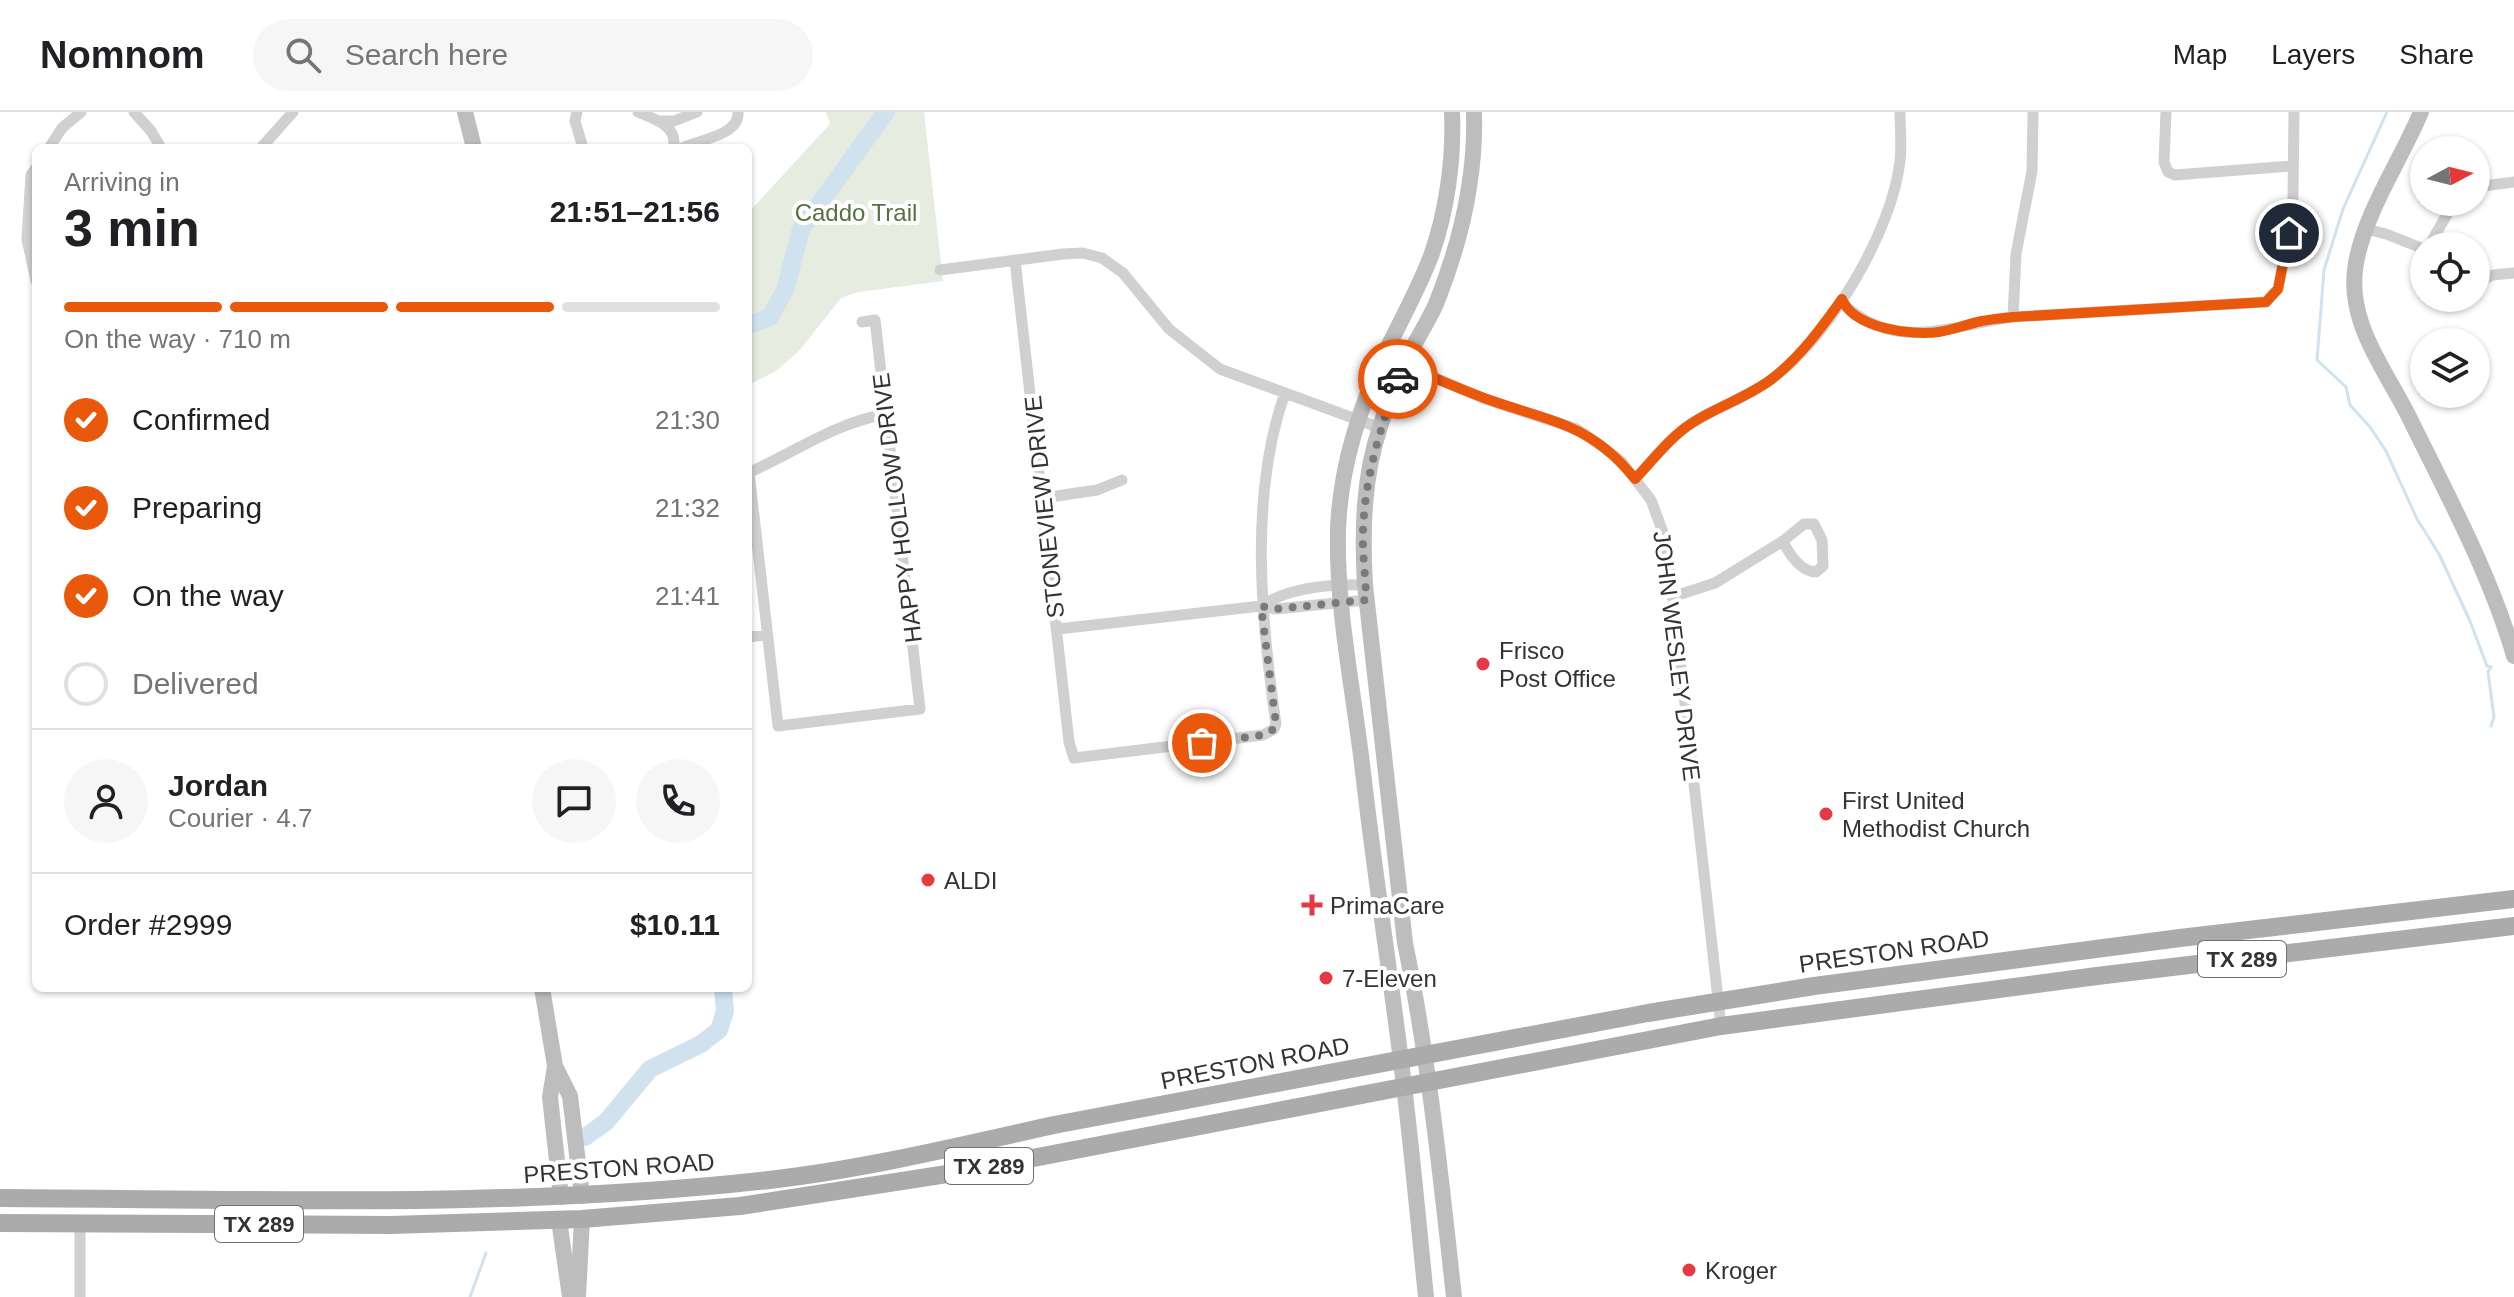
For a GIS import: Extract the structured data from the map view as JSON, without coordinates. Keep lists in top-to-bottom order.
{
  "streets": {
    "main road": ["PRESTON ROAD", "TX 289"],
    "street": ["STONEVIEW DRIVE", "HAPPY HOLLOW DRIVE", "JOHN WESLEY DRIVE"]
  },
  "crossings": [
    ["JOHN WESLEY DRIVE", "PRESTON ROAD"]
  ],
  "parks": ["Caddo Trail"],
  "places": {
    "other": [
      "Frisco Post Office",
      "First United Methodist Church",
      "ALDI",
      "7-Eleven",
      "Kroger"
    ],
    "health": ["PrimaCare"]
  },
  "north": "right",
  "page": {
    "header": "Nomnom",
    "search": "Search here",
    "nav": ["Map", "Layers", "Share"],
    "heading": ["3 min", "Arriving in", "21:51–21:56"],
    "panel": [
      "Jordan",
      "Courier · 4.7",
      "Order #2999",
      "$10.11"
    ],
    "bar": "On the way · 710 m",
    "list": [
      ["Confirmed", "21:30"],
      ["Preparing", "21:32"],
      ["On the way", "21:41"],
      "Delivered"
    ]
  }
}
